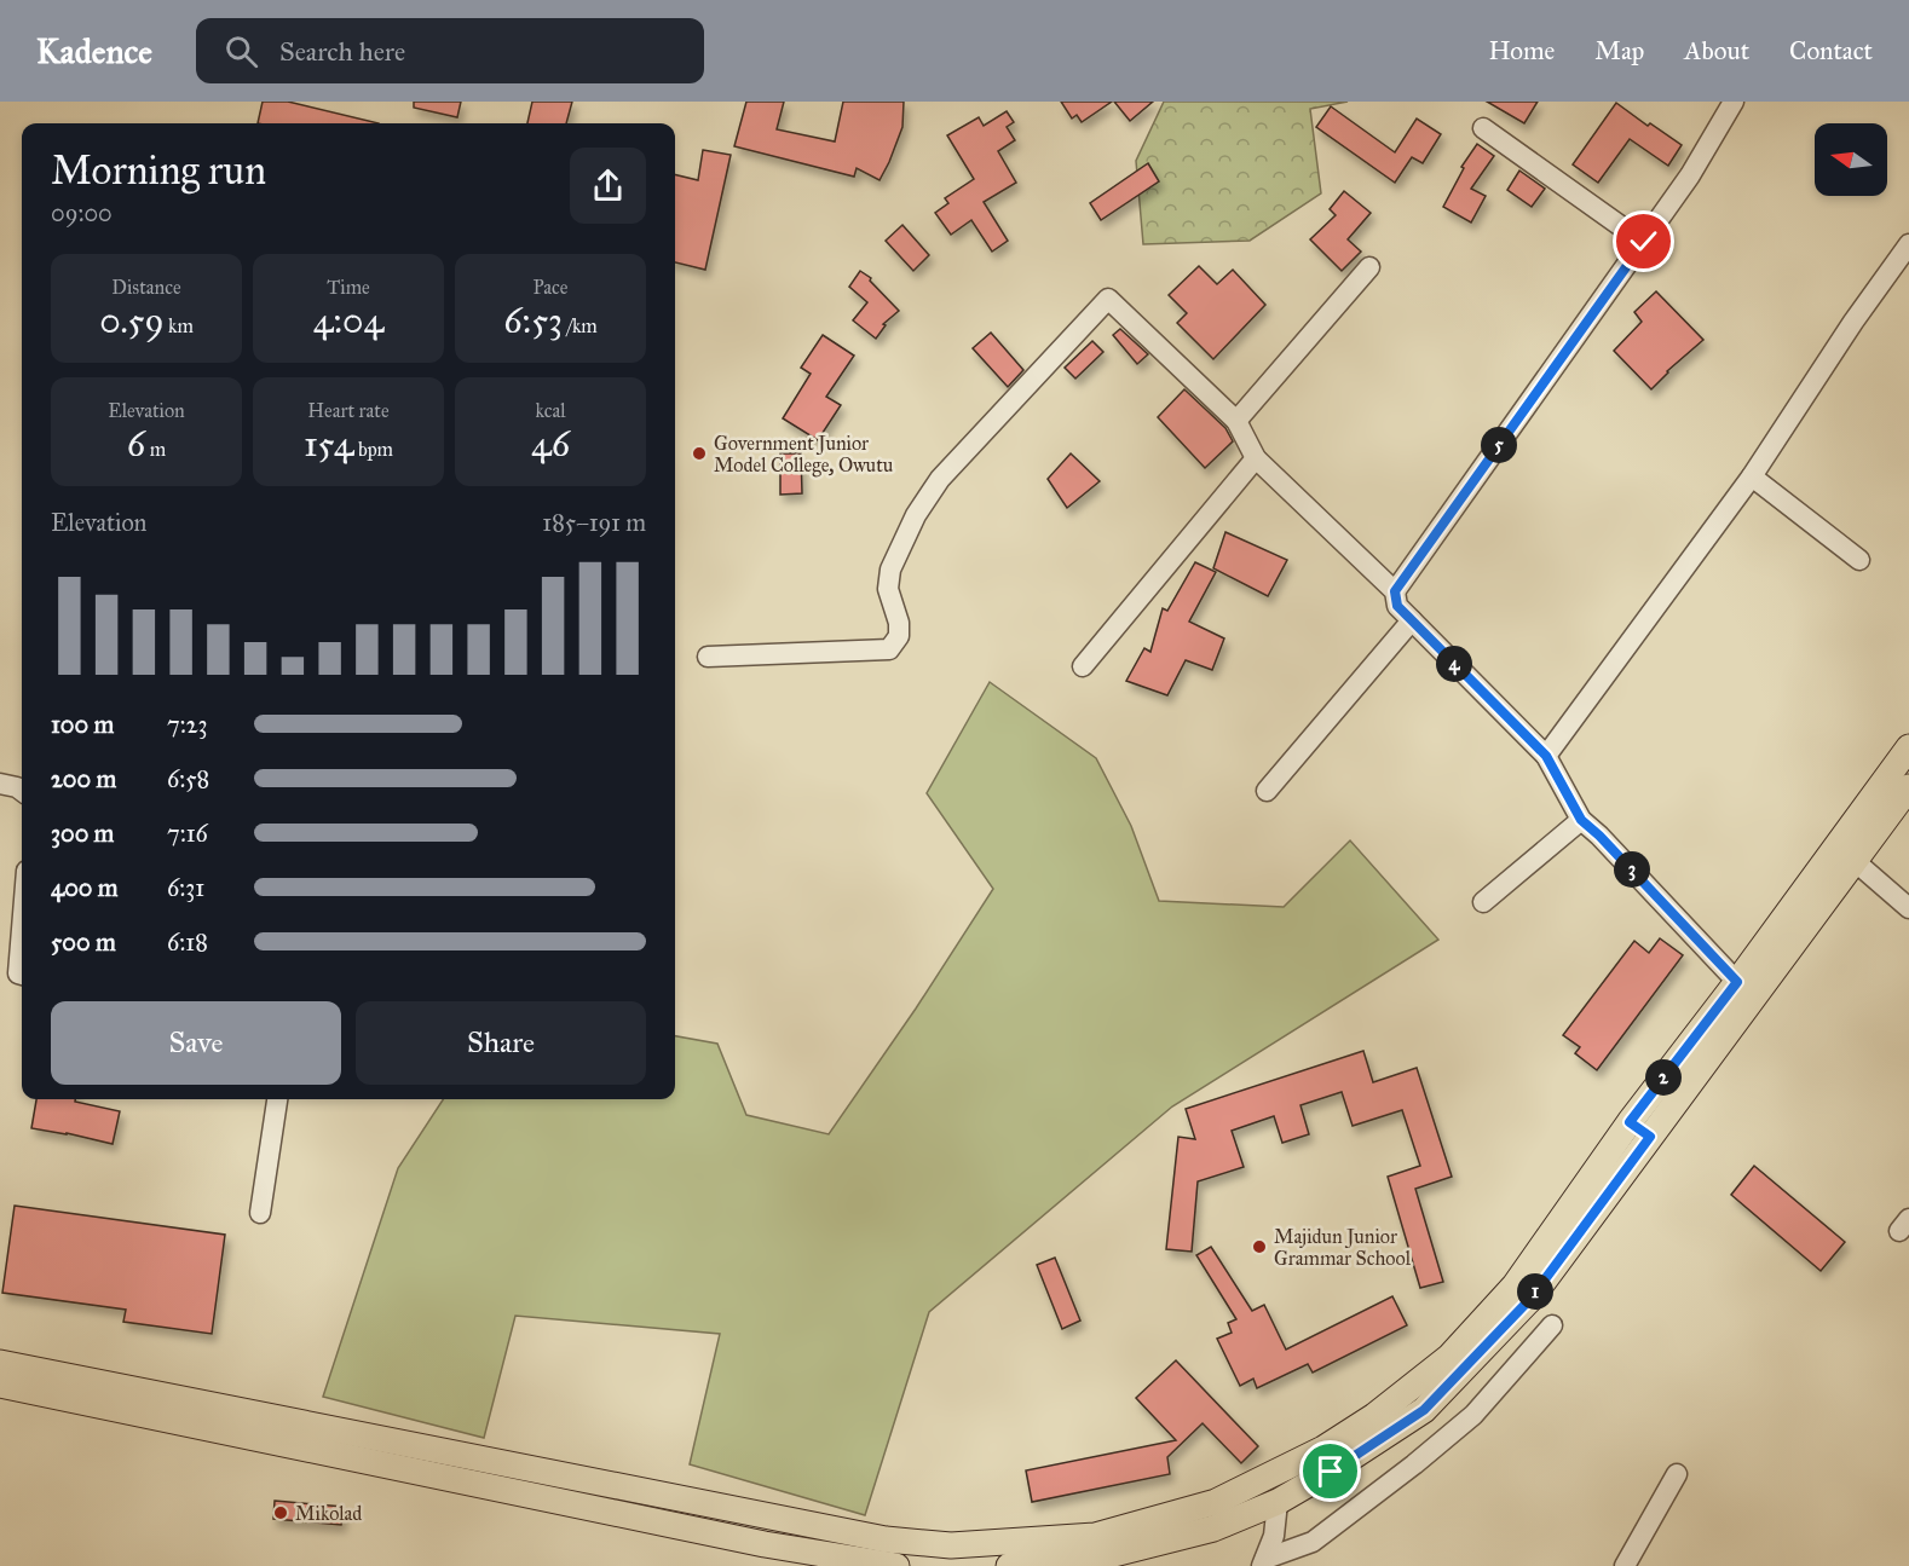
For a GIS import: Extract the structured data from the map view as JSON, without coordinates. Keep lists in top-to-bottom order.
{
  "places": ["Government Junior Model College, Owutu", "Majidun Junior Grammar School", "Mikolad"],
  "north": "left",
  "page": {
    "header": "Kadence",
    "search": "Search here",
    "nav": [
      "Home",
      "Map",
      "About",
      "Contact"
    ],
    "heading": ["Morning run", "09:00"],
    "stats": [
      ["Distance", "0.59 km"],
      ["Time", "4:04"],
      ["Pace", "6:53 /km"],
      ["Elevation", "6 m"],
      ["Heart rate", "154 bpm"],
      ["kcal", "46"]
    ],
    "pins": [
      "5",
      "4",
      "3",
      "2",
      "1"
    ],
    "chart": ["Elevation", "185–191 m"],
    "list": [
      {
        "name": "100 m",
        "note": "7:23"
      },
      {
        "name": "200 m",
        "note": "6:58"
      },
      {
        "name": "300 m",
        "note": "7:16"
      },
      {
        "name": "400 m",
        "note": "6:31"
      },
      {
        "name": "500 m",
        "note": "6:18"
      }
    ],
    "buttons": ["Save", "Share"]
  }
}
